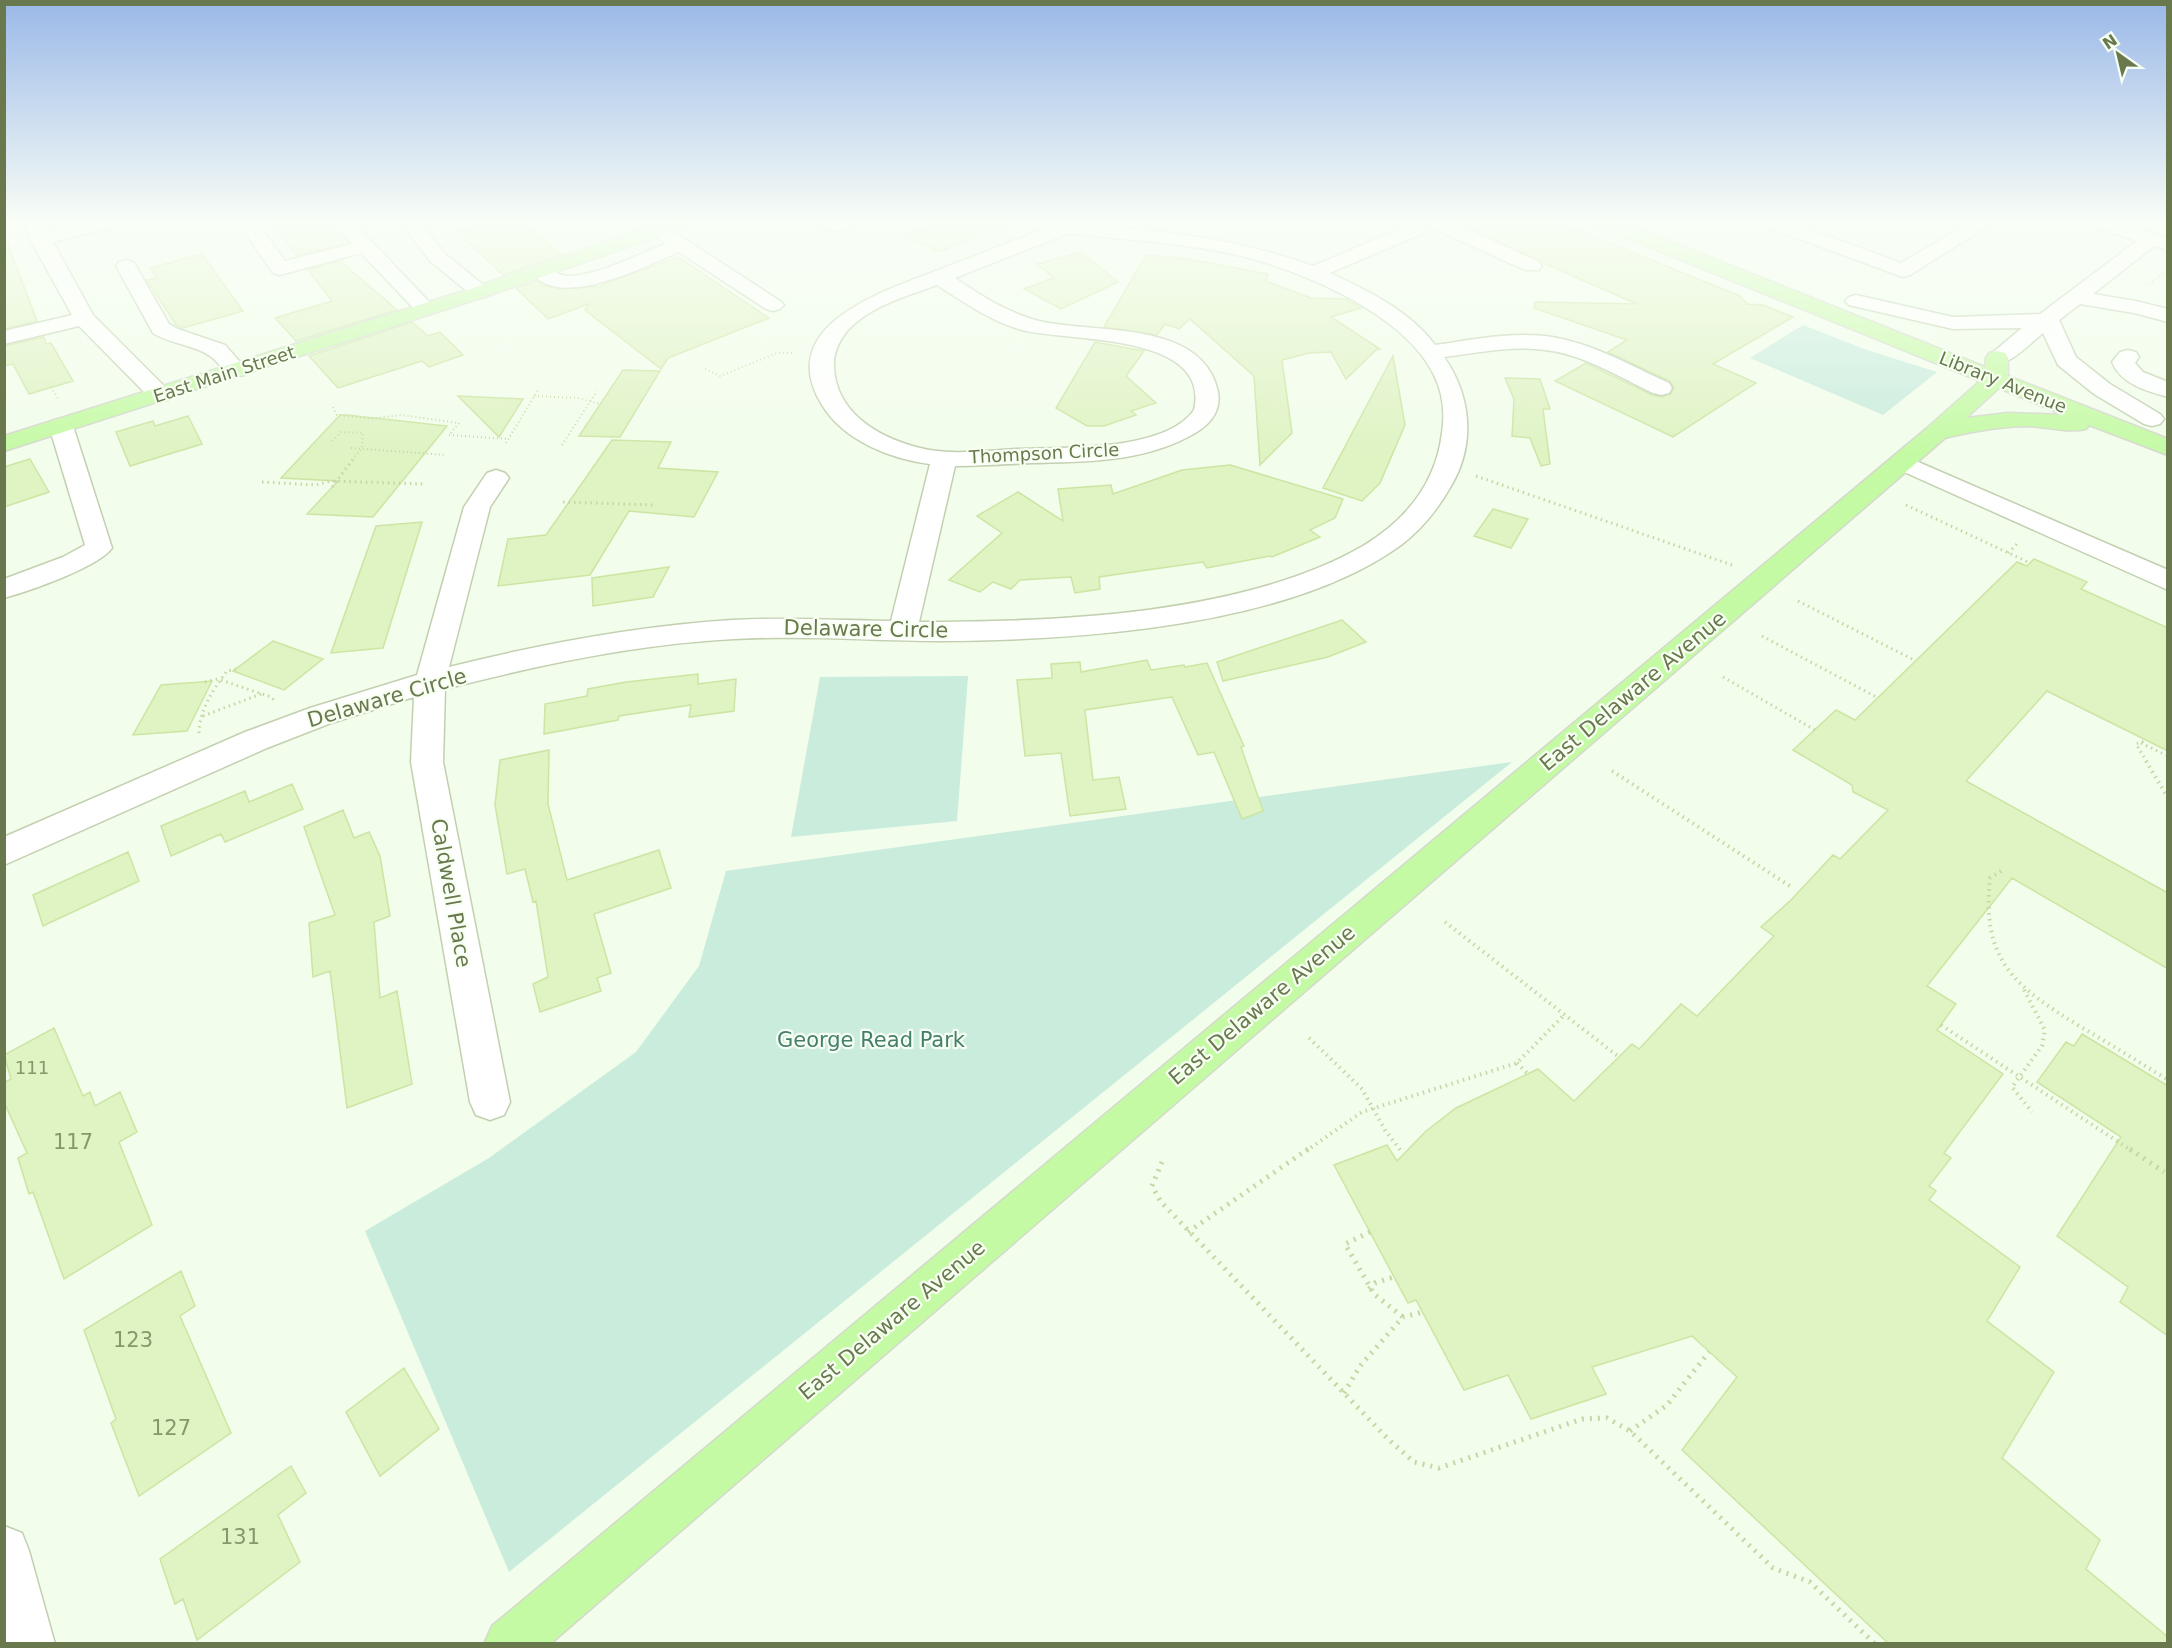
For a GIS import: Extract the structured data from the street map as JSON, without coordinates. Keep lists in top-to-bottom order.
{
  "streets": {
    "main road": ["East Main Street", "Library Avenue", "East Delaware Avenue"],
    "street": ["Thompson Circle", "Delaware Circle", "Caldwell Place"]
  },
  "crossings": [
    ["Library Avenue", "East Delaware Avenue"],
    ["Delaware Circle", "Caldwell Place"]
  ],
  "parks": ["George Read Park"],
  "house_numbers": [
    "111",
    "117",
    "123",
    "127",
    "131"
  ],
  "north": "top left"
}
